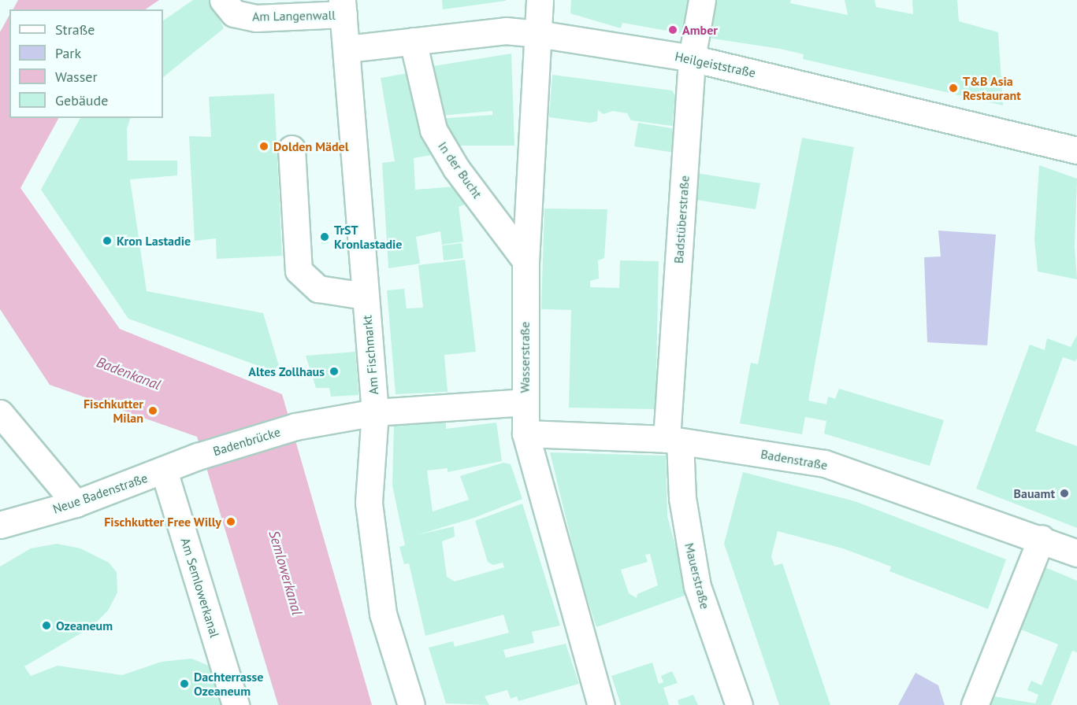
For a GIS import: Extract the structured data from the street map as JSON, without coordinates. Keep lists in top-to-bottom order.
{
  "streets": {
    "street": [
      "Am Langenwall",
      "Heilgeiststraße",
      "In der Bucht",
      "Badstüberstraße",
      "Am Fischmarkt",
      "Wasserstraße",
      "Badenbrücke",
      "Badenstraße",
      "Neue Badenstraße",
      "Mauerstraße",
      "Am Semlowerkanal"
    ]
  },
  "crossings": [
    ["Am Langenwall", "Am Fischmarkt"],
    ["Heilgeiststraße", "In der Bucht"],
    ["Heilgeiststraße", "Badstüberstraße"],
    ["Heilgeiststraße", "Am Fischmarkt"],
    ["Heilgeiststraße", "Wasserstraße"],
    ["In der Bucht", "Wasserstraße"],
    ["Badstüberstraße", "Badenstraße"],
    ["Badstüberstraße", "Mauerstraße"],
    ["Am Fischmarkt", "Badenbrücke"],
    ["Wasserstraße", "Badenstraße"],
    ["Badenbrücke", "Neue Badenstraße"],
    ["Badenstraße", "Mauerstraße"],
    ["Neue Badenstraße", "Am Semlowerkanal"]
  ],
  "water": ["Badenkanal", "Semlowerkanal"],
  "places": [
    "Amber",
    "T&B Asia Restaurant",
    "Dolden Mädel",
    "TrST Kronlastadie",
    "Kron Lastadie",
    "Altes Zollhaus",
    "Fischkutter Milan",
    "Bauamt",
    "Fischkutter Free Willy",
    "Ozeaneum",
    "Dachterrasse Ozeaneum"
  ],
  "legend": [
    "Straße",
    "Park",
    "Wasser",
    "Gebäude"
  ]
}
